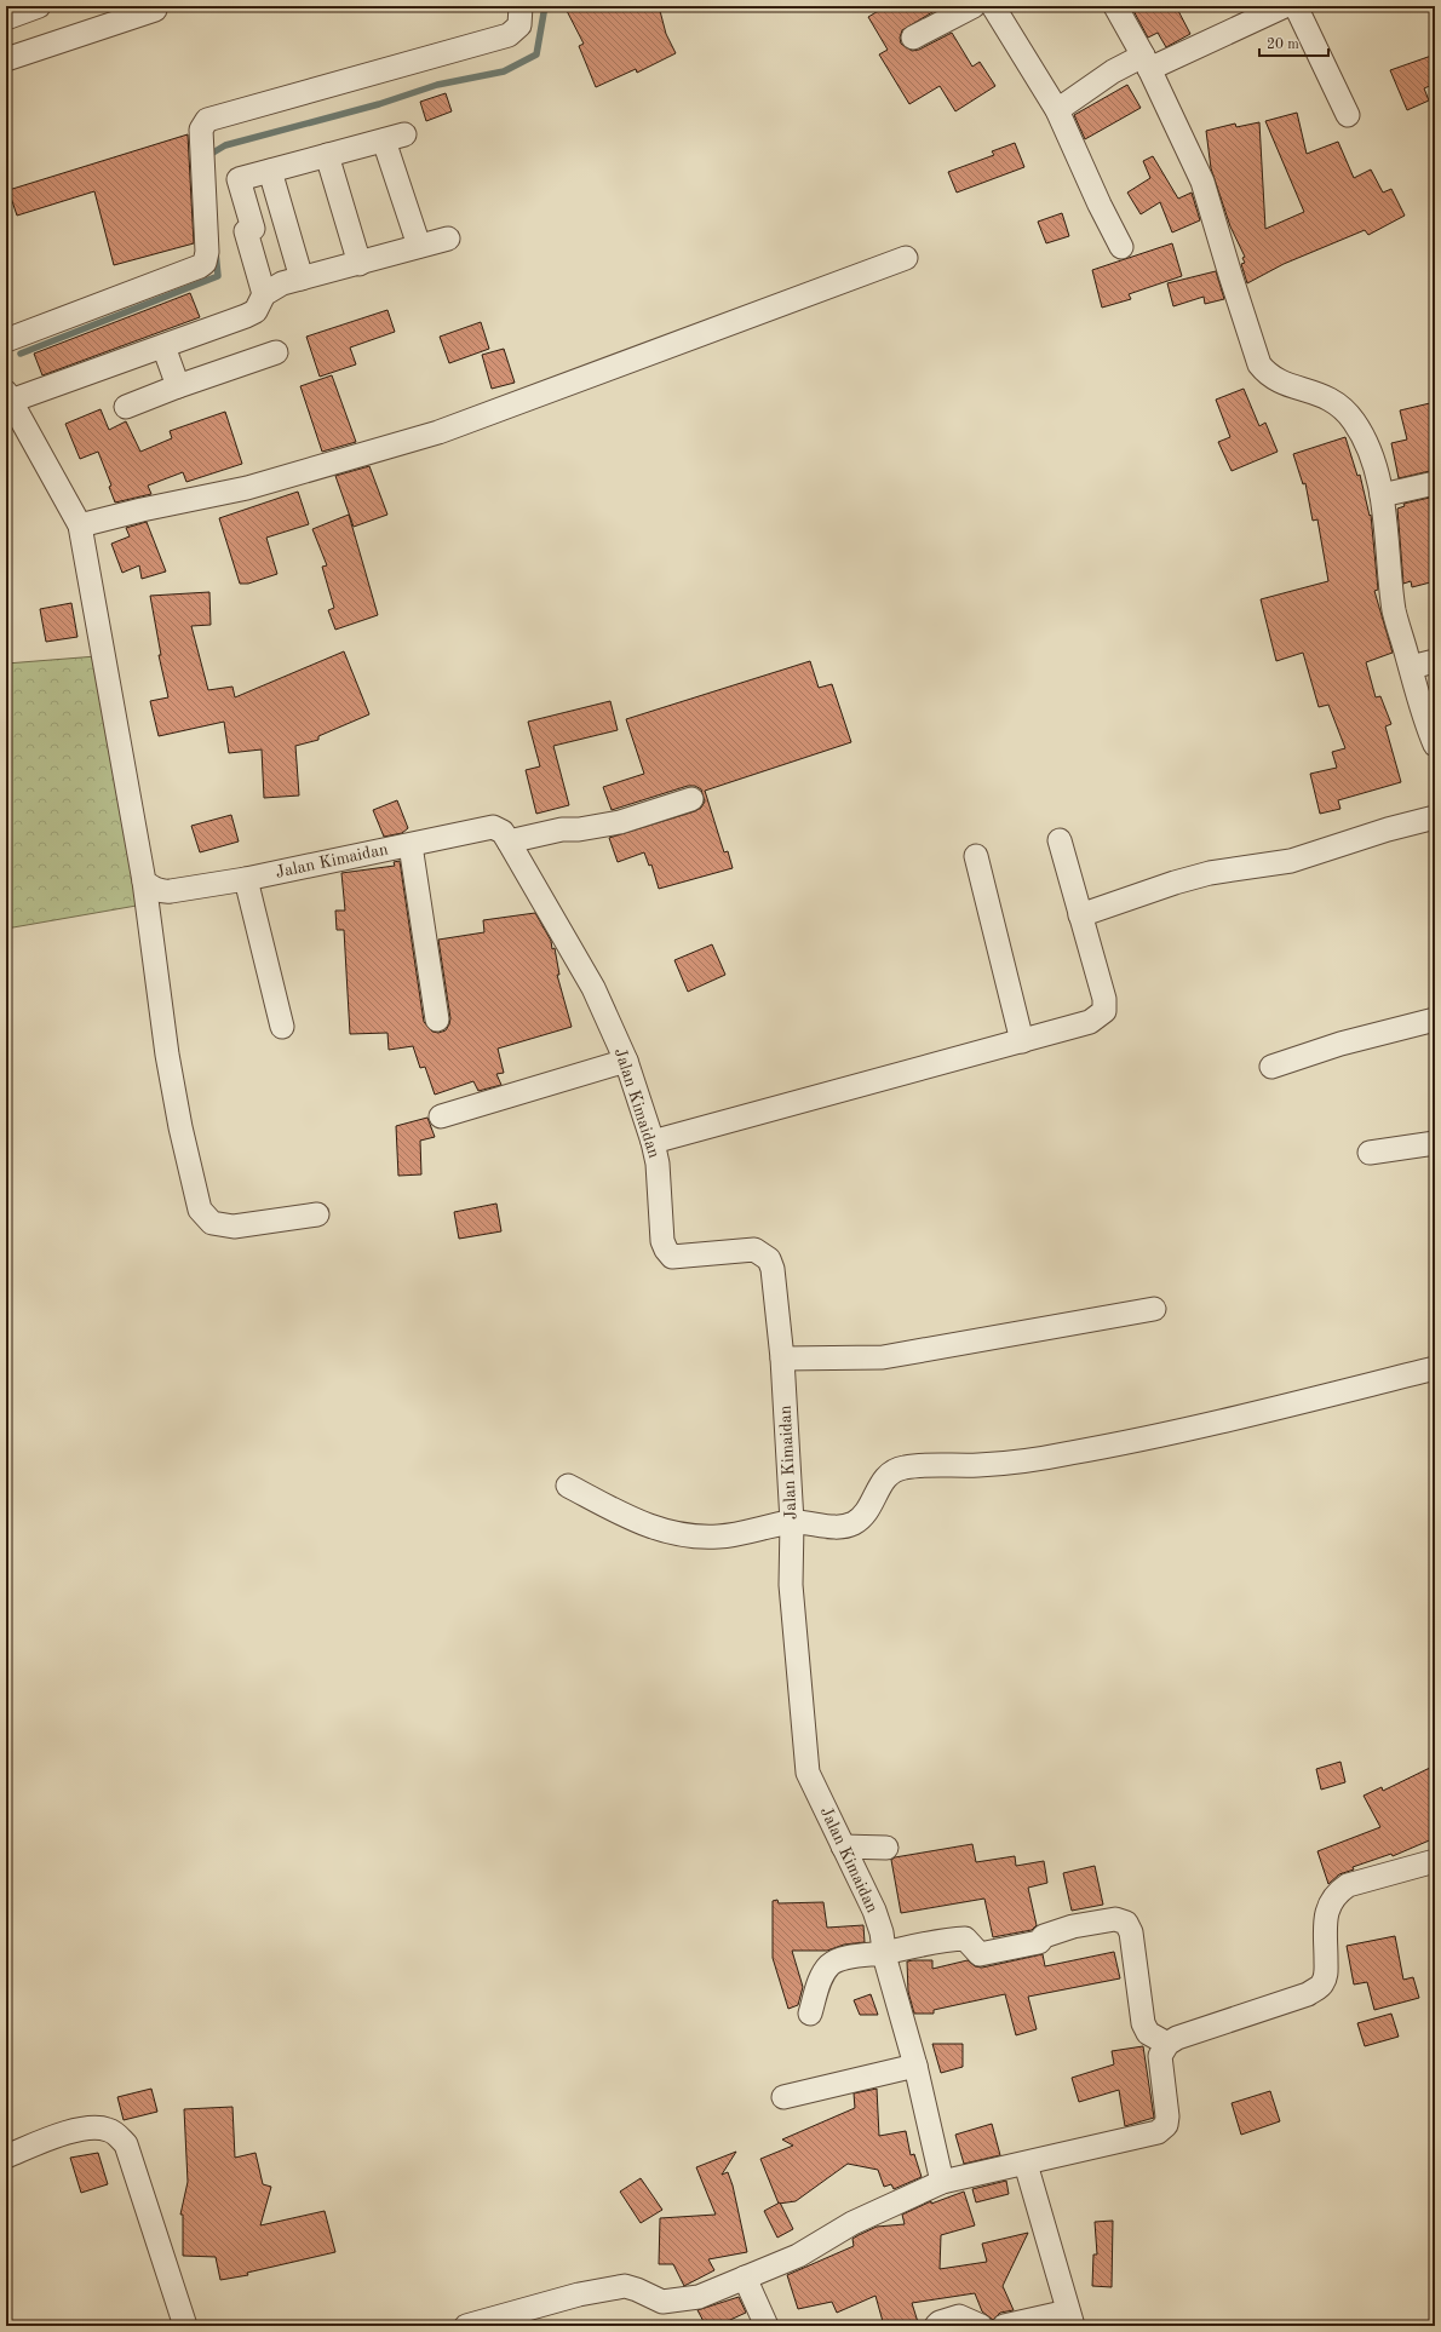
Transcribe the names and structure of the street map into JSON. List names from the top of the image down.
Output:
{
  "streets": {
    "street": ["Jalan Kimaidan"]
  },
  "scale_bar": "20 m"
}
